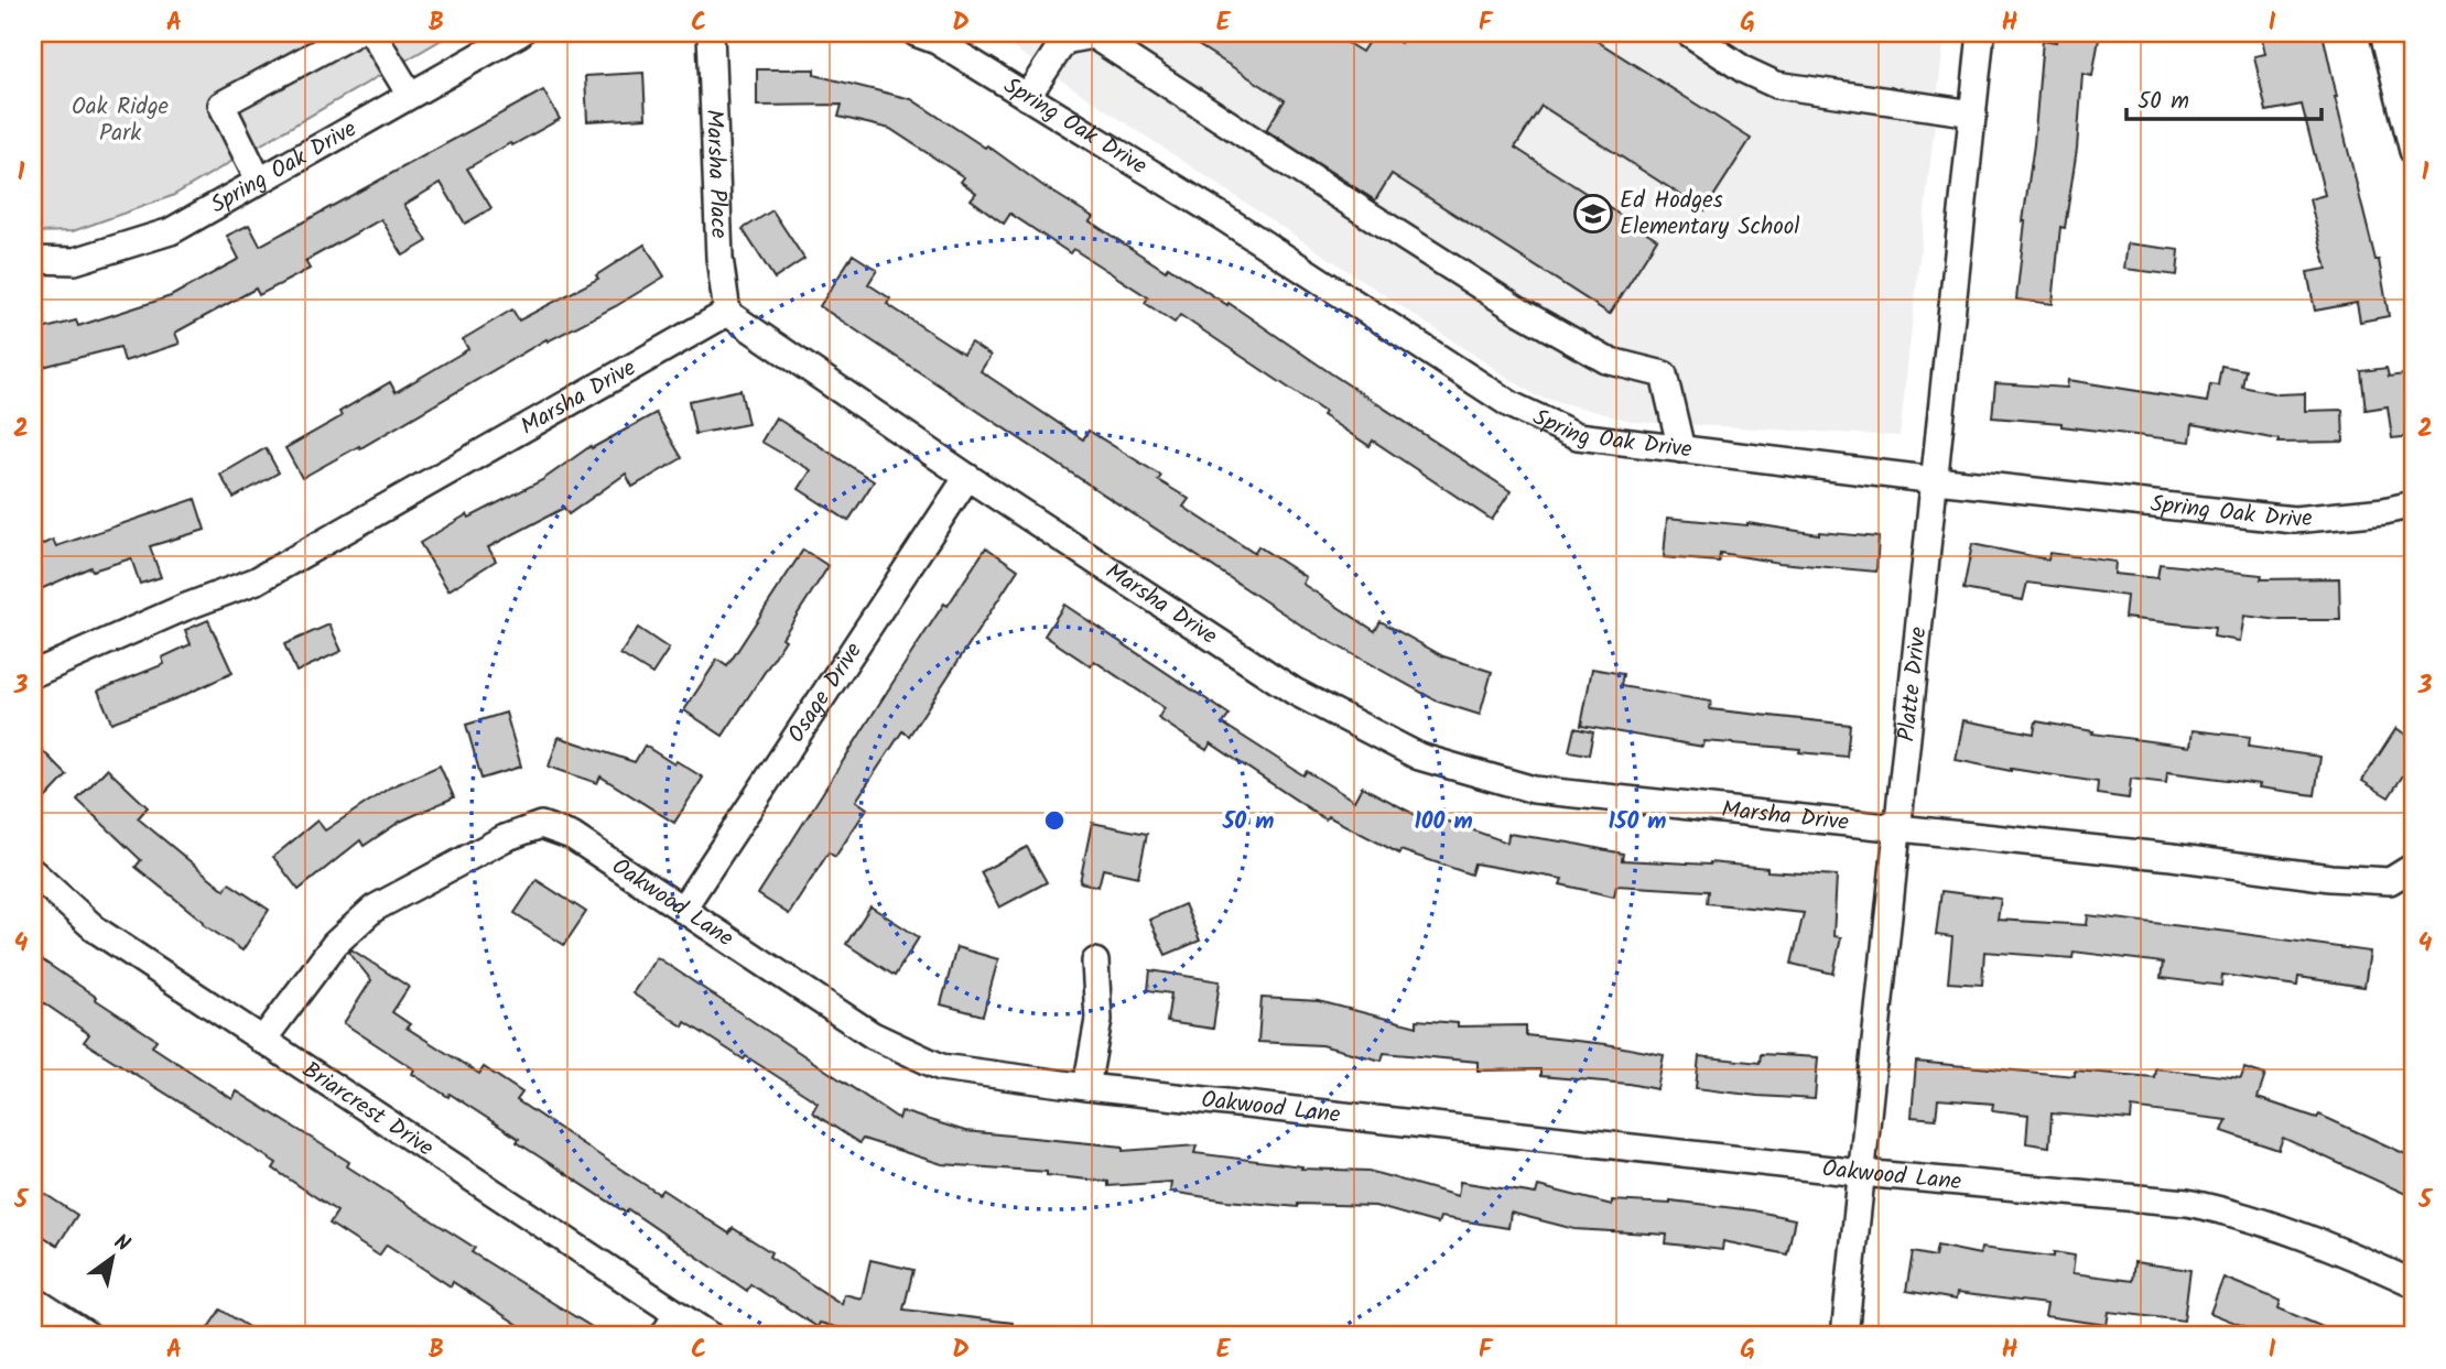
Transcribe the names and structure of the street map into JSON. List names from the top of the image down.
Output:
{
  "streets": {
    "street": [
      "Spring Oak Drive",
      "Marsha Place",
      "Marsha Drive",
      "Platte Drive",
      "Osage Drive",
      "Oakwood Lane",
      "Briarcrest Drive"
    ]
  },
  "crossings": [
    ["Spring Oak Drive", "Platte Drive"],
    ["Marsha Place", "Marsha Drive"],
    ["Marsha Drive", "Platte Drive"],
    ["Marsha Drive", "Osage Drive"],
    ["Platte Drive", "Oakwood Lane"],
    ["Osage Drive", "Oakwood Lane"],
    ["Oakwood Lane", "Briarcrest Drive"]
  ],
  "parks": ["Oak Ridge Park"],
  "places": {
    "school or university": ["Ed Hodges Elementary School"]
  },
  "scale_bar": "50 m",
  "north": "top right",
  "grid": {
    "columns": [
      "A",
      "B",
      "C",
      "D",
      "E",
      "F",
      "G",
      "H",
      "I"
    ],
    "rows": [
      "1",
      "2",
      "3",
      "4",
      "5"
    ]
  },
  "rings": ["50 m", "100 m", "150 m"]
}
